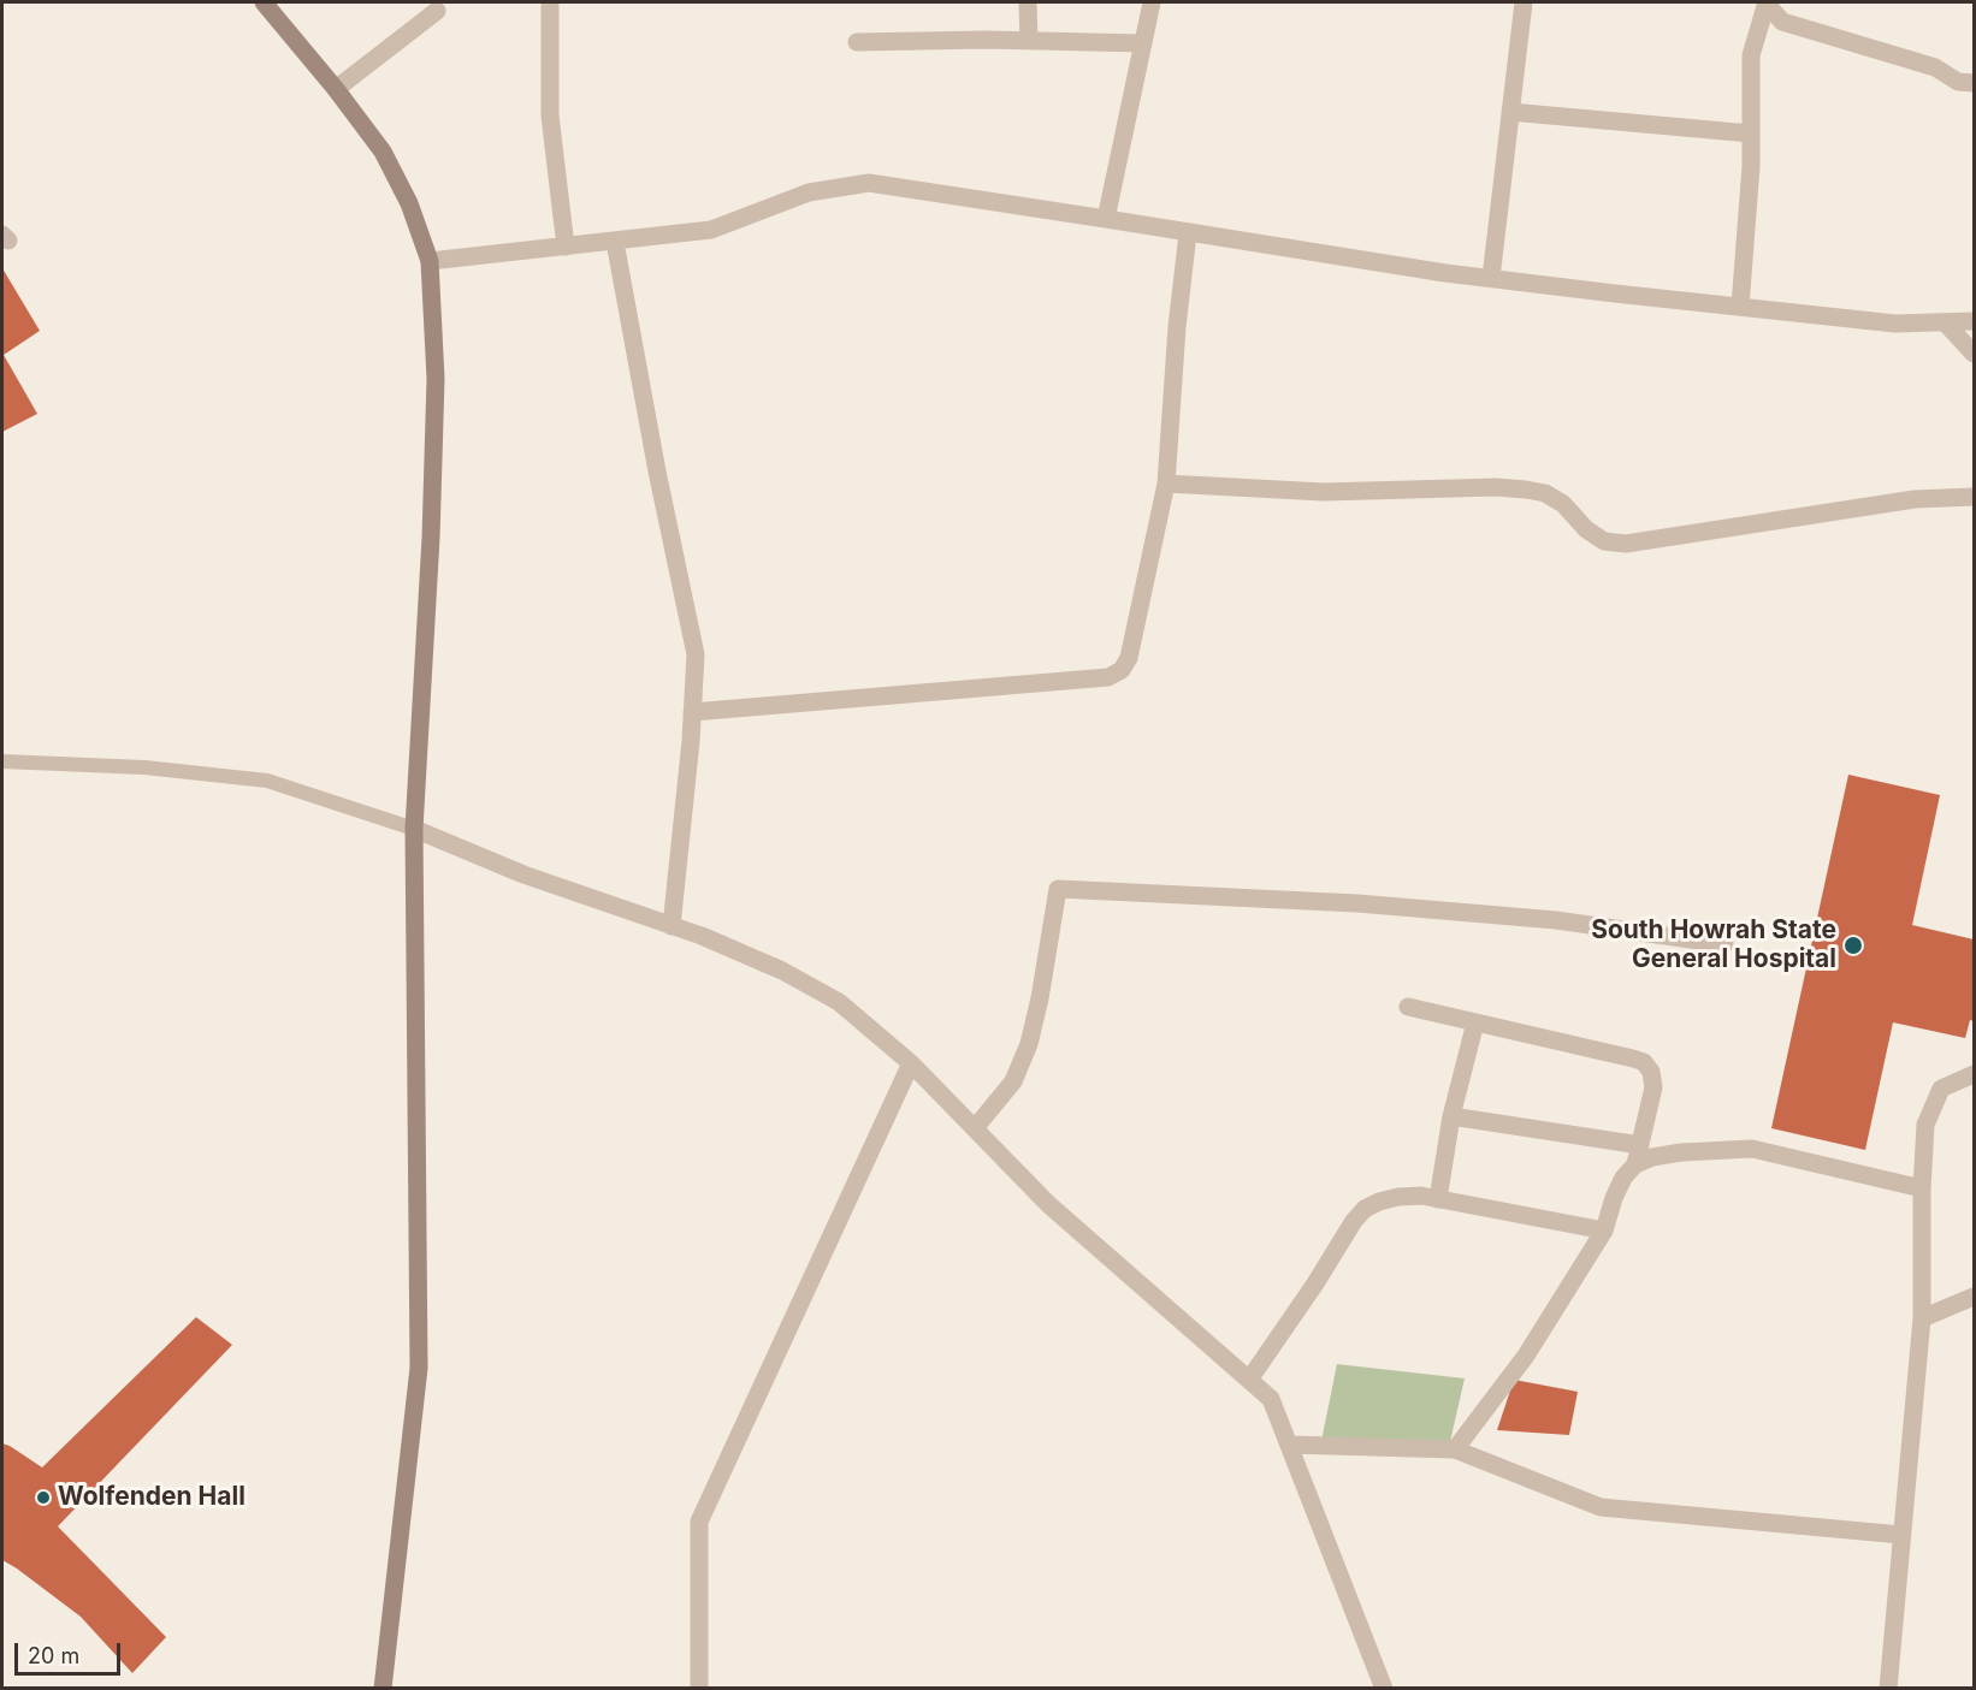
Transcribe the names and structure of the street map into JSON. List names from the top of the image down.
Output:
{
  "places": ["South Howrah State General Hospital", "Wolfenden Hall"],
  "scale_bar": "20 m"
}
